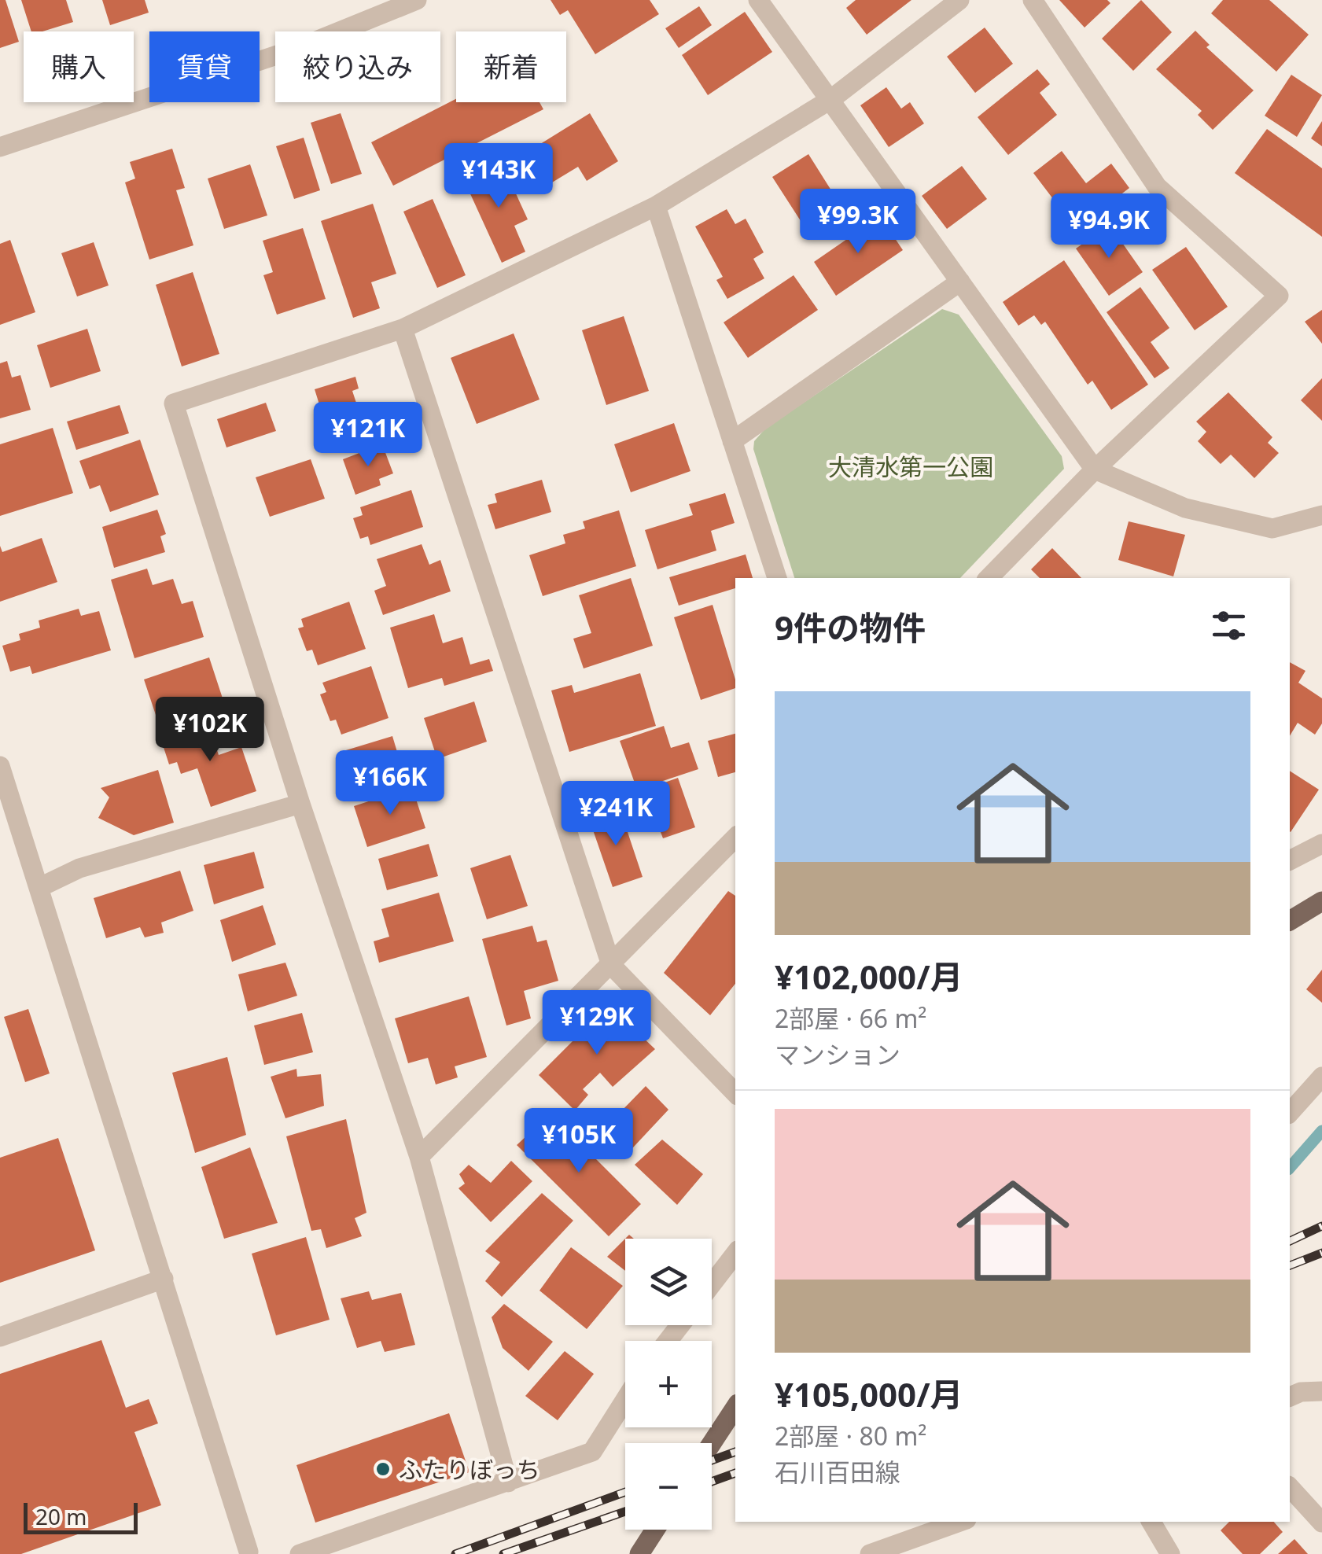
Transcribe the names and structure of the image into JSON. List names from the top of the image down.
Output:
{
  "parks": ["大清水第一公園"],
  "places": ["ふたりぼっち"],
  "scale_bar": "20 m",
  "page": {
    "chip": [
      "購入",
      "賃貸",
      "絞り込み",
      "新着"
    ],
    "price": [
      "¥143K",
      "¥99.3K",
      "¥94.9K",
      "¥121K",
      "¥102K",
      "¥166K",
      "¥241K",
      "¥129K",
      "¥105K"
    ],
    "heading": "9件の物件",
    "list": [
      {
        "name": "¥102,000/月",
        "note": "2部屋 · 66 m² · マンション"
      },
      {
        "name": "¥105,000/月",
        "note": "2部屋 · 80 m² · 石川百田線"
      }
    ],
    "map_buttons": ["+", "−"],
    "scale": "20 m"
  }
}
